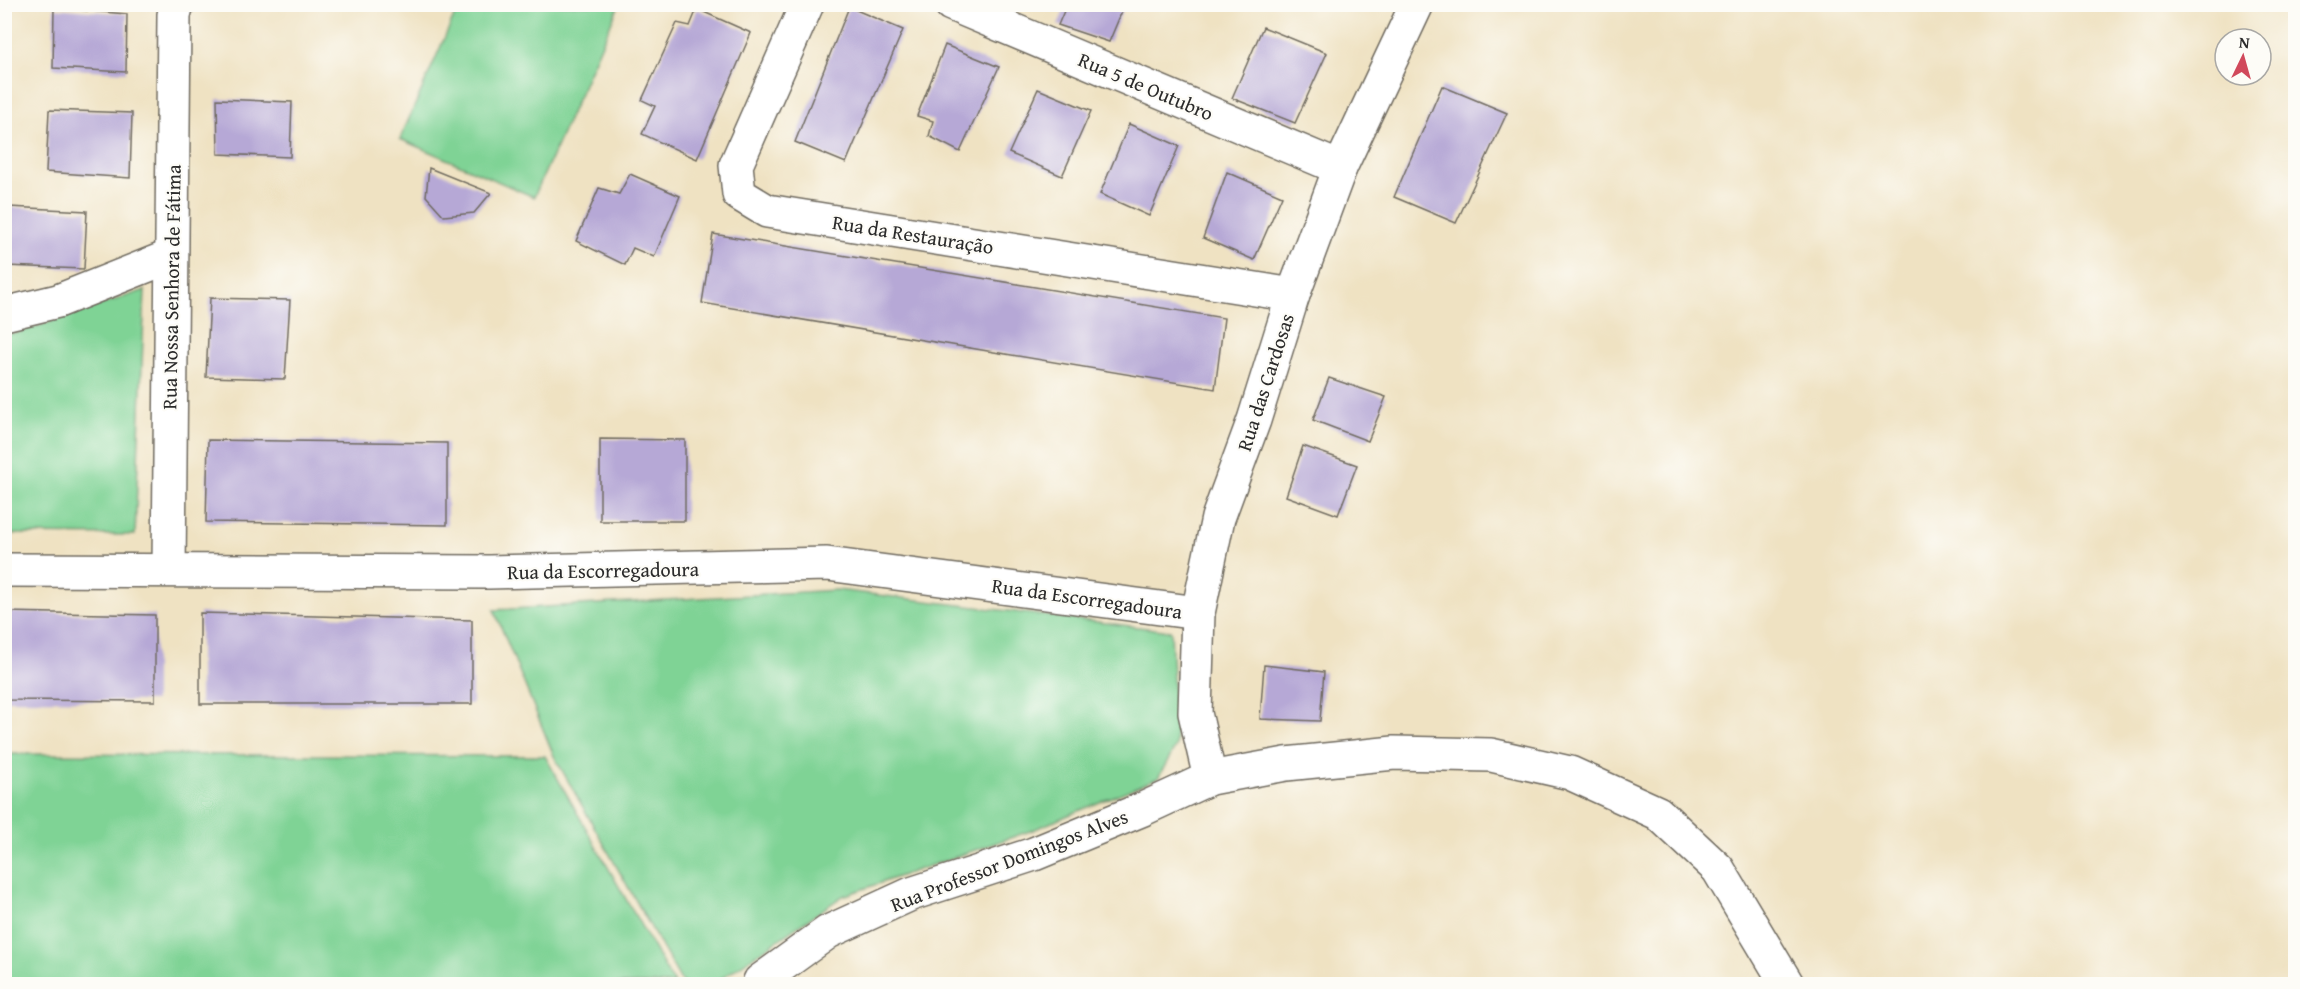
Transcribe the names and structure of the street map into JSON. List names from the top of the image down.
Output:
{
  "streets": {
    "street": [
      "Rua 5 de Outubro",
      "Rua da Restauração",
      "Rua Nossa Senhora de Fátima",
      "Rua das Cardosas",
      "Rua da Escorregadoura",
      "Rua Professor Domingos Alves"
    ]
  },
  "crossings": [
    ["Rua 5 de Outubro", "Rua das Cardosas"],
    ["Rua da Restauração", "Rua das Cardosas"],
    ["Rua Nossa Senhora de Fátima", "Rua da Escorregadoura"],
    ["Rua das Cardosas", "Rua da Escorregadoura"],
    ["Rua das Cardosas", "Rua Professor Domingos Alves"]
  ],
  "north": "top"
}
